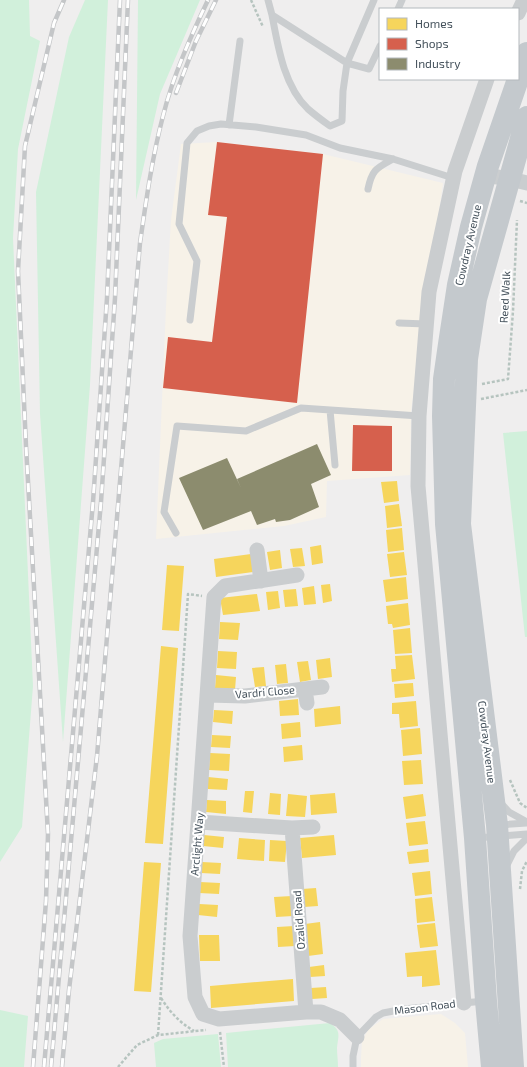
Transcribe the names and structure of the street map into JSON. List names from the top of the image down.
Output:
{
  "streets": {
    "main road": ["Cowdray Avenue"],
    "street": ["Vardri Close", "Arclight Way", "Ozalid Road"],
    "lane": ["Mason Road"],
    "path": ["Reed Walk"]
  },
  "crossings": [
    ["Cowdray Avenue", "Mason Road"],
    ["Vardri Close", "Arclight Way"]
  ],
  "legend": ["Homes", "Shops", "Industry"]
}
